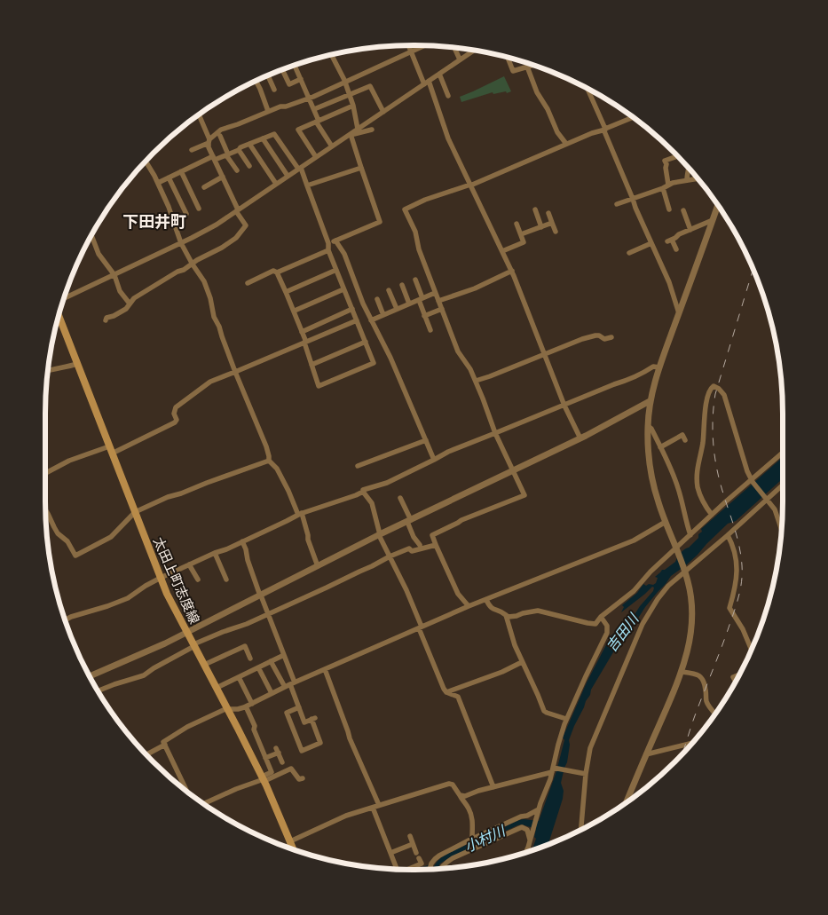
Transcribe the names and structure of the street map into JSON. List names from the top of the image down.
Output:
{
  "streets": {
    "main road": ["太田上町志度線"]
  },
  "districts": ["下田井町"],
  "water": ["吉田川", "小村川"]
}
